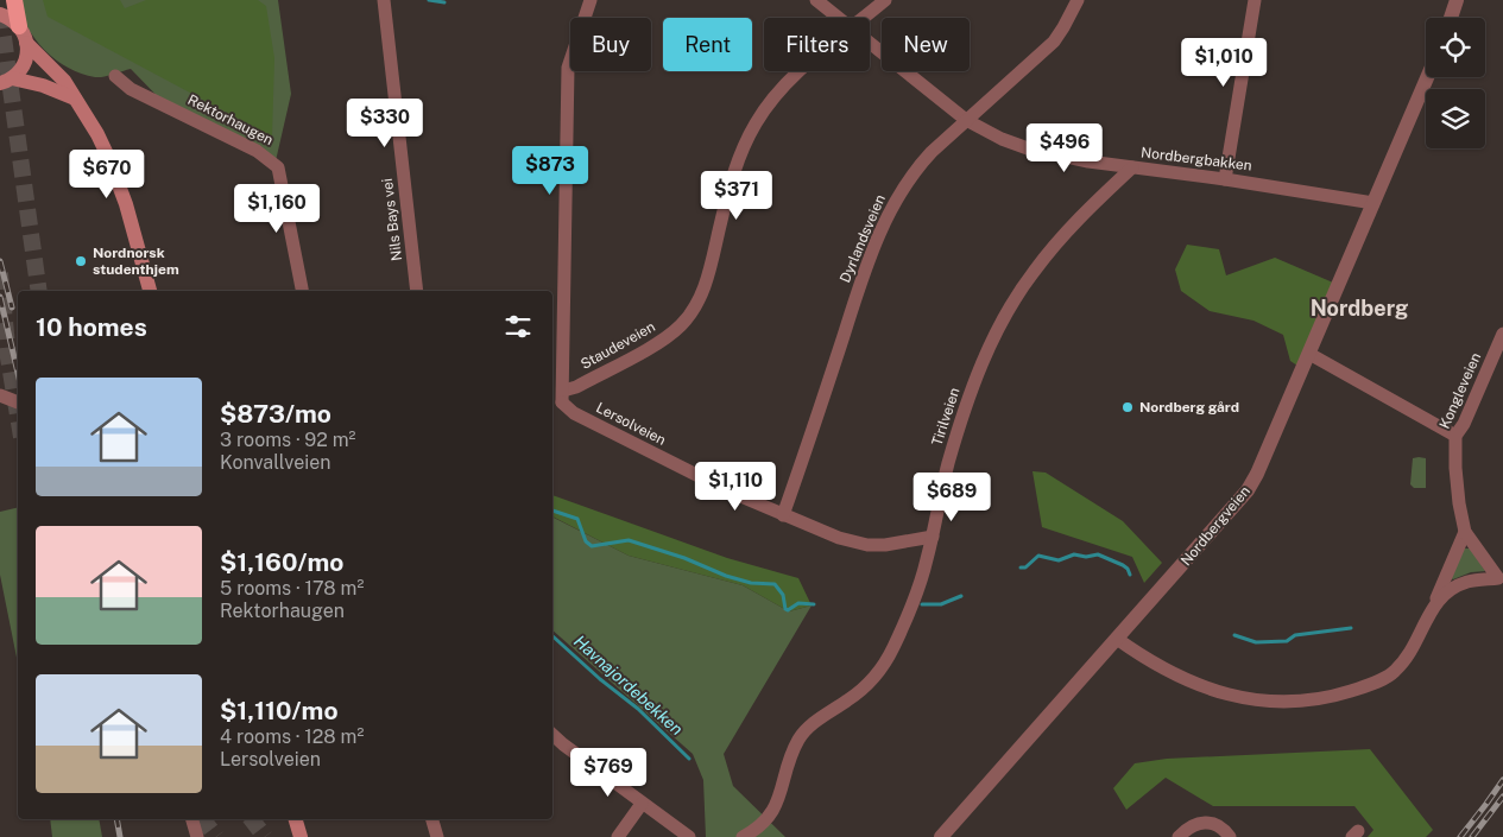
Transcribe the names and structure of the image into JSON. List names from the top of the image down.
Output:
{
  "streets": {
    "street": [
      "Rektorhaugen",
      "Nordbergbakken",
      "Nils Bays vei",
      "Dyrlandsveien",
      "Staudeveien",
      "Kongleveien",
      "Tirilveien",
      "Lersolveien",
      "Nordbergveien"
    ]
  },
  "crossings": [
    ["Nordbergbakken", "Dyrlandsveien"],
    ["Nordbergbakken", "Tirilveien"],
    ["Nordbergbakken", "Nordbergveien"],
    ["Dyrlandsveien", "Lersolveien"],
    ["Staudeveien", "Lersolveien"],
    ["Tirilveien", "Lersolveien"]
  ],
  "districts": ["Nordberg"],
  "water": ["Havnajordebekken"],
  "places": ["Nordnorsk studenthjem", "Nordberg gård"],
  "page": {
    "chip": [
      "Buy",
      "Rent",
      "Filters",
      "New"
    ],
    "price": [
      "$1,010",
      "$330",
      "$496",
      "$873",
      "$670",
      "$371",
      "$1,160",
      "$1,110",
      "$689",
      "$769"
    ],
    "heading": "10 homes",
    "list": [
      {
        "name": "$873/mo",
        "note": "3 rooms · 92 m² · Konvallveien"
      },
      {
        "name": "$1,160/mo",
        "note": "5 rooms · 178 m² · Rektorhaugen"
      },
      {
        "name": "$1,110/mo",
        "note": "4 rooms · 128 m² · Lersolveien"
      }
    ]
  }
}
